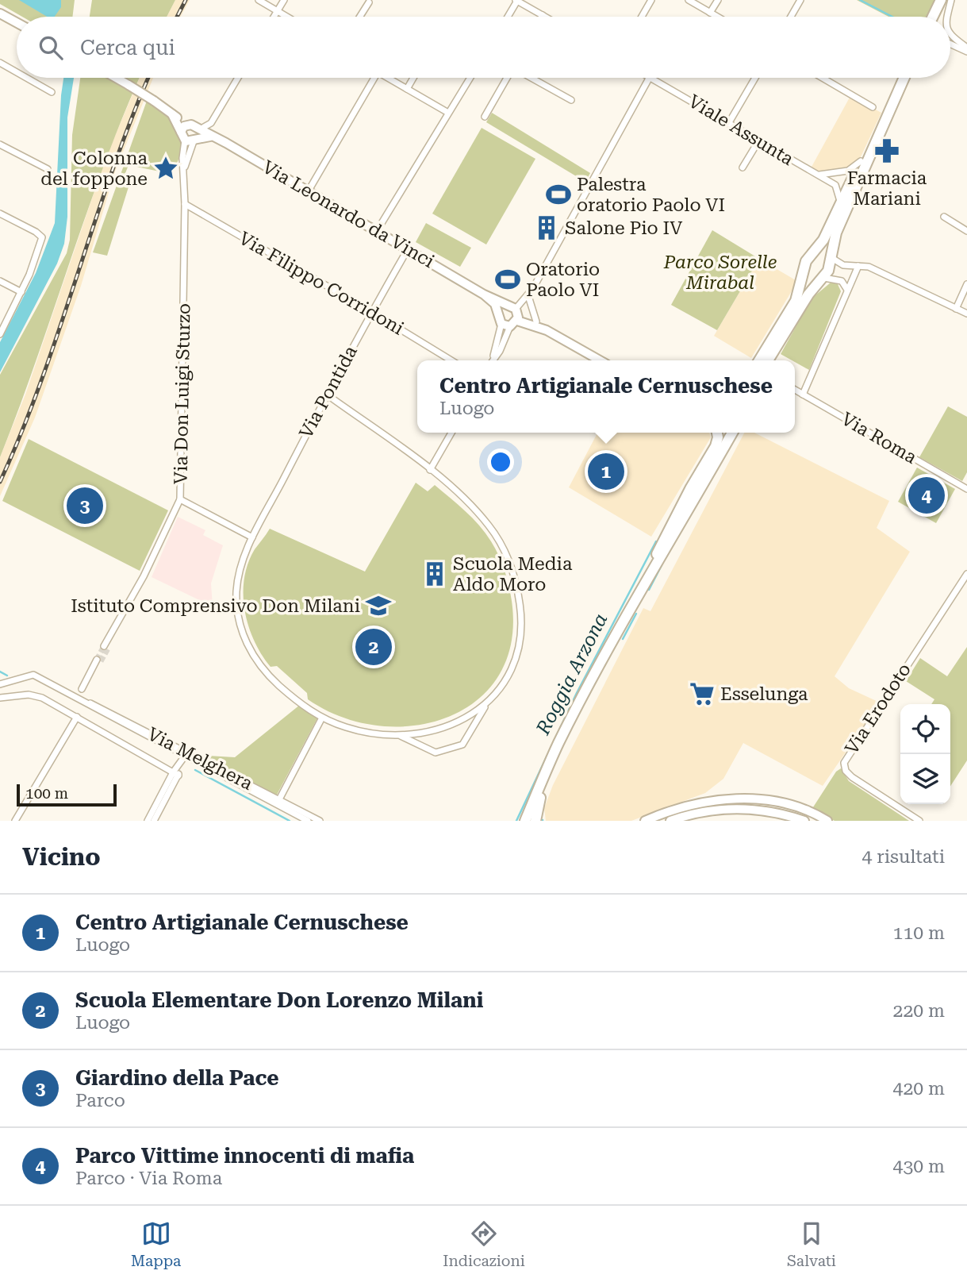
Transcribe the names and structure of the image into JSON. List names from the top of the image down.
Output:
{
  "streets": {
    "street": [
      "Viale Assunta",
      "Via Leonardo da Vinci",
      "Via Filippo Corridoni",
      "Via Pontida",
      "Via Don Luigi Sturzo",
      "Via Roma",
      "Via Erodoto",
      "Via Melghera"
    ]
  },
  "crossings": [
    ["Via Leonardo da Vinci", "Via Pontida"],
    ["Via Leonardo da Vinci", "Via Don Luigi Sturzo"],
    ["Via Filippo Corridoni", "Via Pontida"],
    ["Via Filippo Corridoni", "Via Don Luigi Sturzo"]
  ],
  "water": ["Roggia Arzona"],
  "parks": ["Parco Sorelle Mirabal"],
  "places": {
    "pharmacy": ["Farmacia Mariani"],
    "place": ["Colonna del foppone"],
    "sports": ["Palestra oratorio Paolo VI", "Oratorio Paolo VI"],
    "building": ["Salone Pio IV", "Scuola Media Aldo Moro"],
    "school or university": ["Istituto Comprensivo Don Milani"],
    "supermarket": ["Esselunga"]
  },
  "scale_bar": "100 m",
  "page": {
    "search": "Cerca qui",
    "popup": ["Centro Artigianale Cernuschese", "Luogo"],
    "pins": [
      "1",
      "4",
      "3",
      "2"
    ],
    "scale": "100 m",
    "heading": ["Vicino", "4 risultati"],
    "list": [
      {
        "mark": "1",
        "name": "Centro Artigianale Cernuschese",
        "note": "Luogo",
        "value": "110 m"
      },
      {
        "mark": "2",
        "name": "Scuola Elementare Don Lorenzo Milani",
        "note": "Luogo",
        "value": "220 m"
      },
      {
        "mark": "3",
        "name": "Giardino della Pace",
        "note": "Parco",
        "value": "420 m"
      },
      {
        "mark": "4",
        "name": "Parco Vittime innocenti di mafia",
        "note": "Parco · Via Roma",
        "value": "430 m"
      }
    ],
    "nav": ["Mappa", "Indicazioni", "Salvati"]
  }
}
